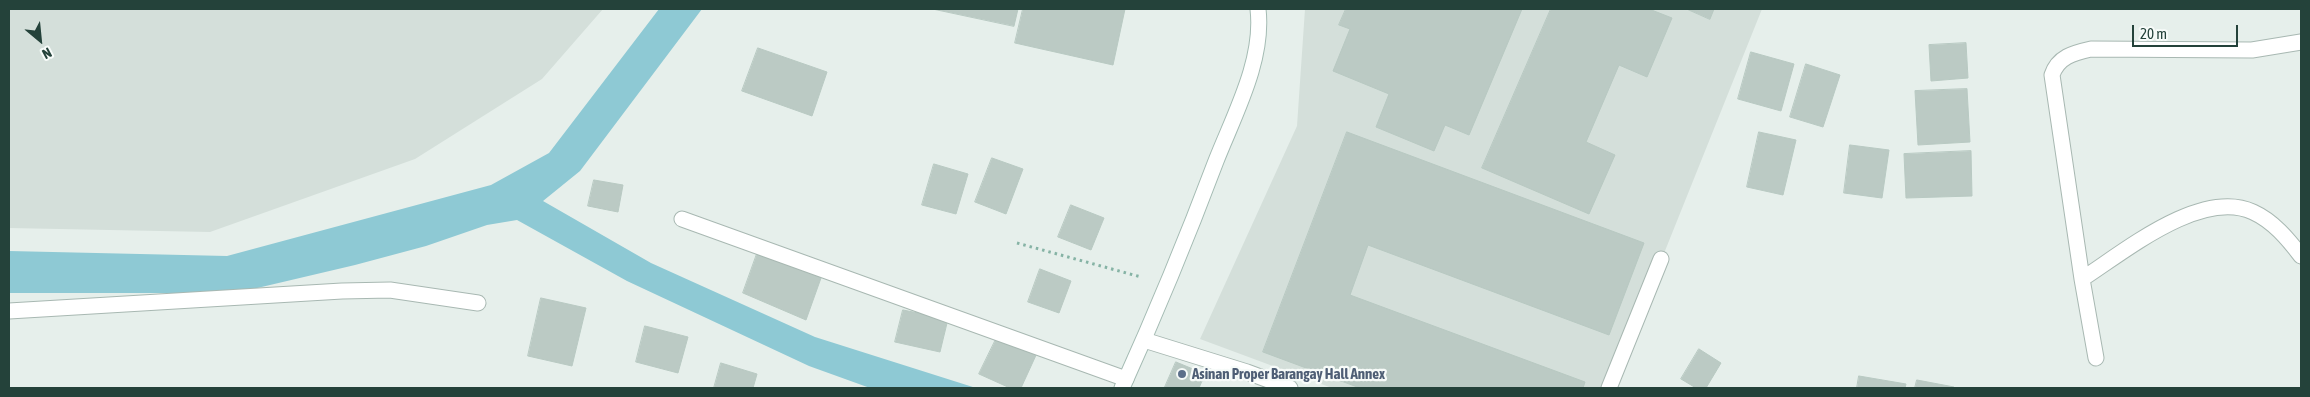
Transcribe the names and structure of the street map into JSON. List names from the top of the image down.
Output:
{
  "places": ["Asinan Proper Barangay Hall Annex"],
  "scale_bar": "20 m",
  "north": "bottom right"
}
